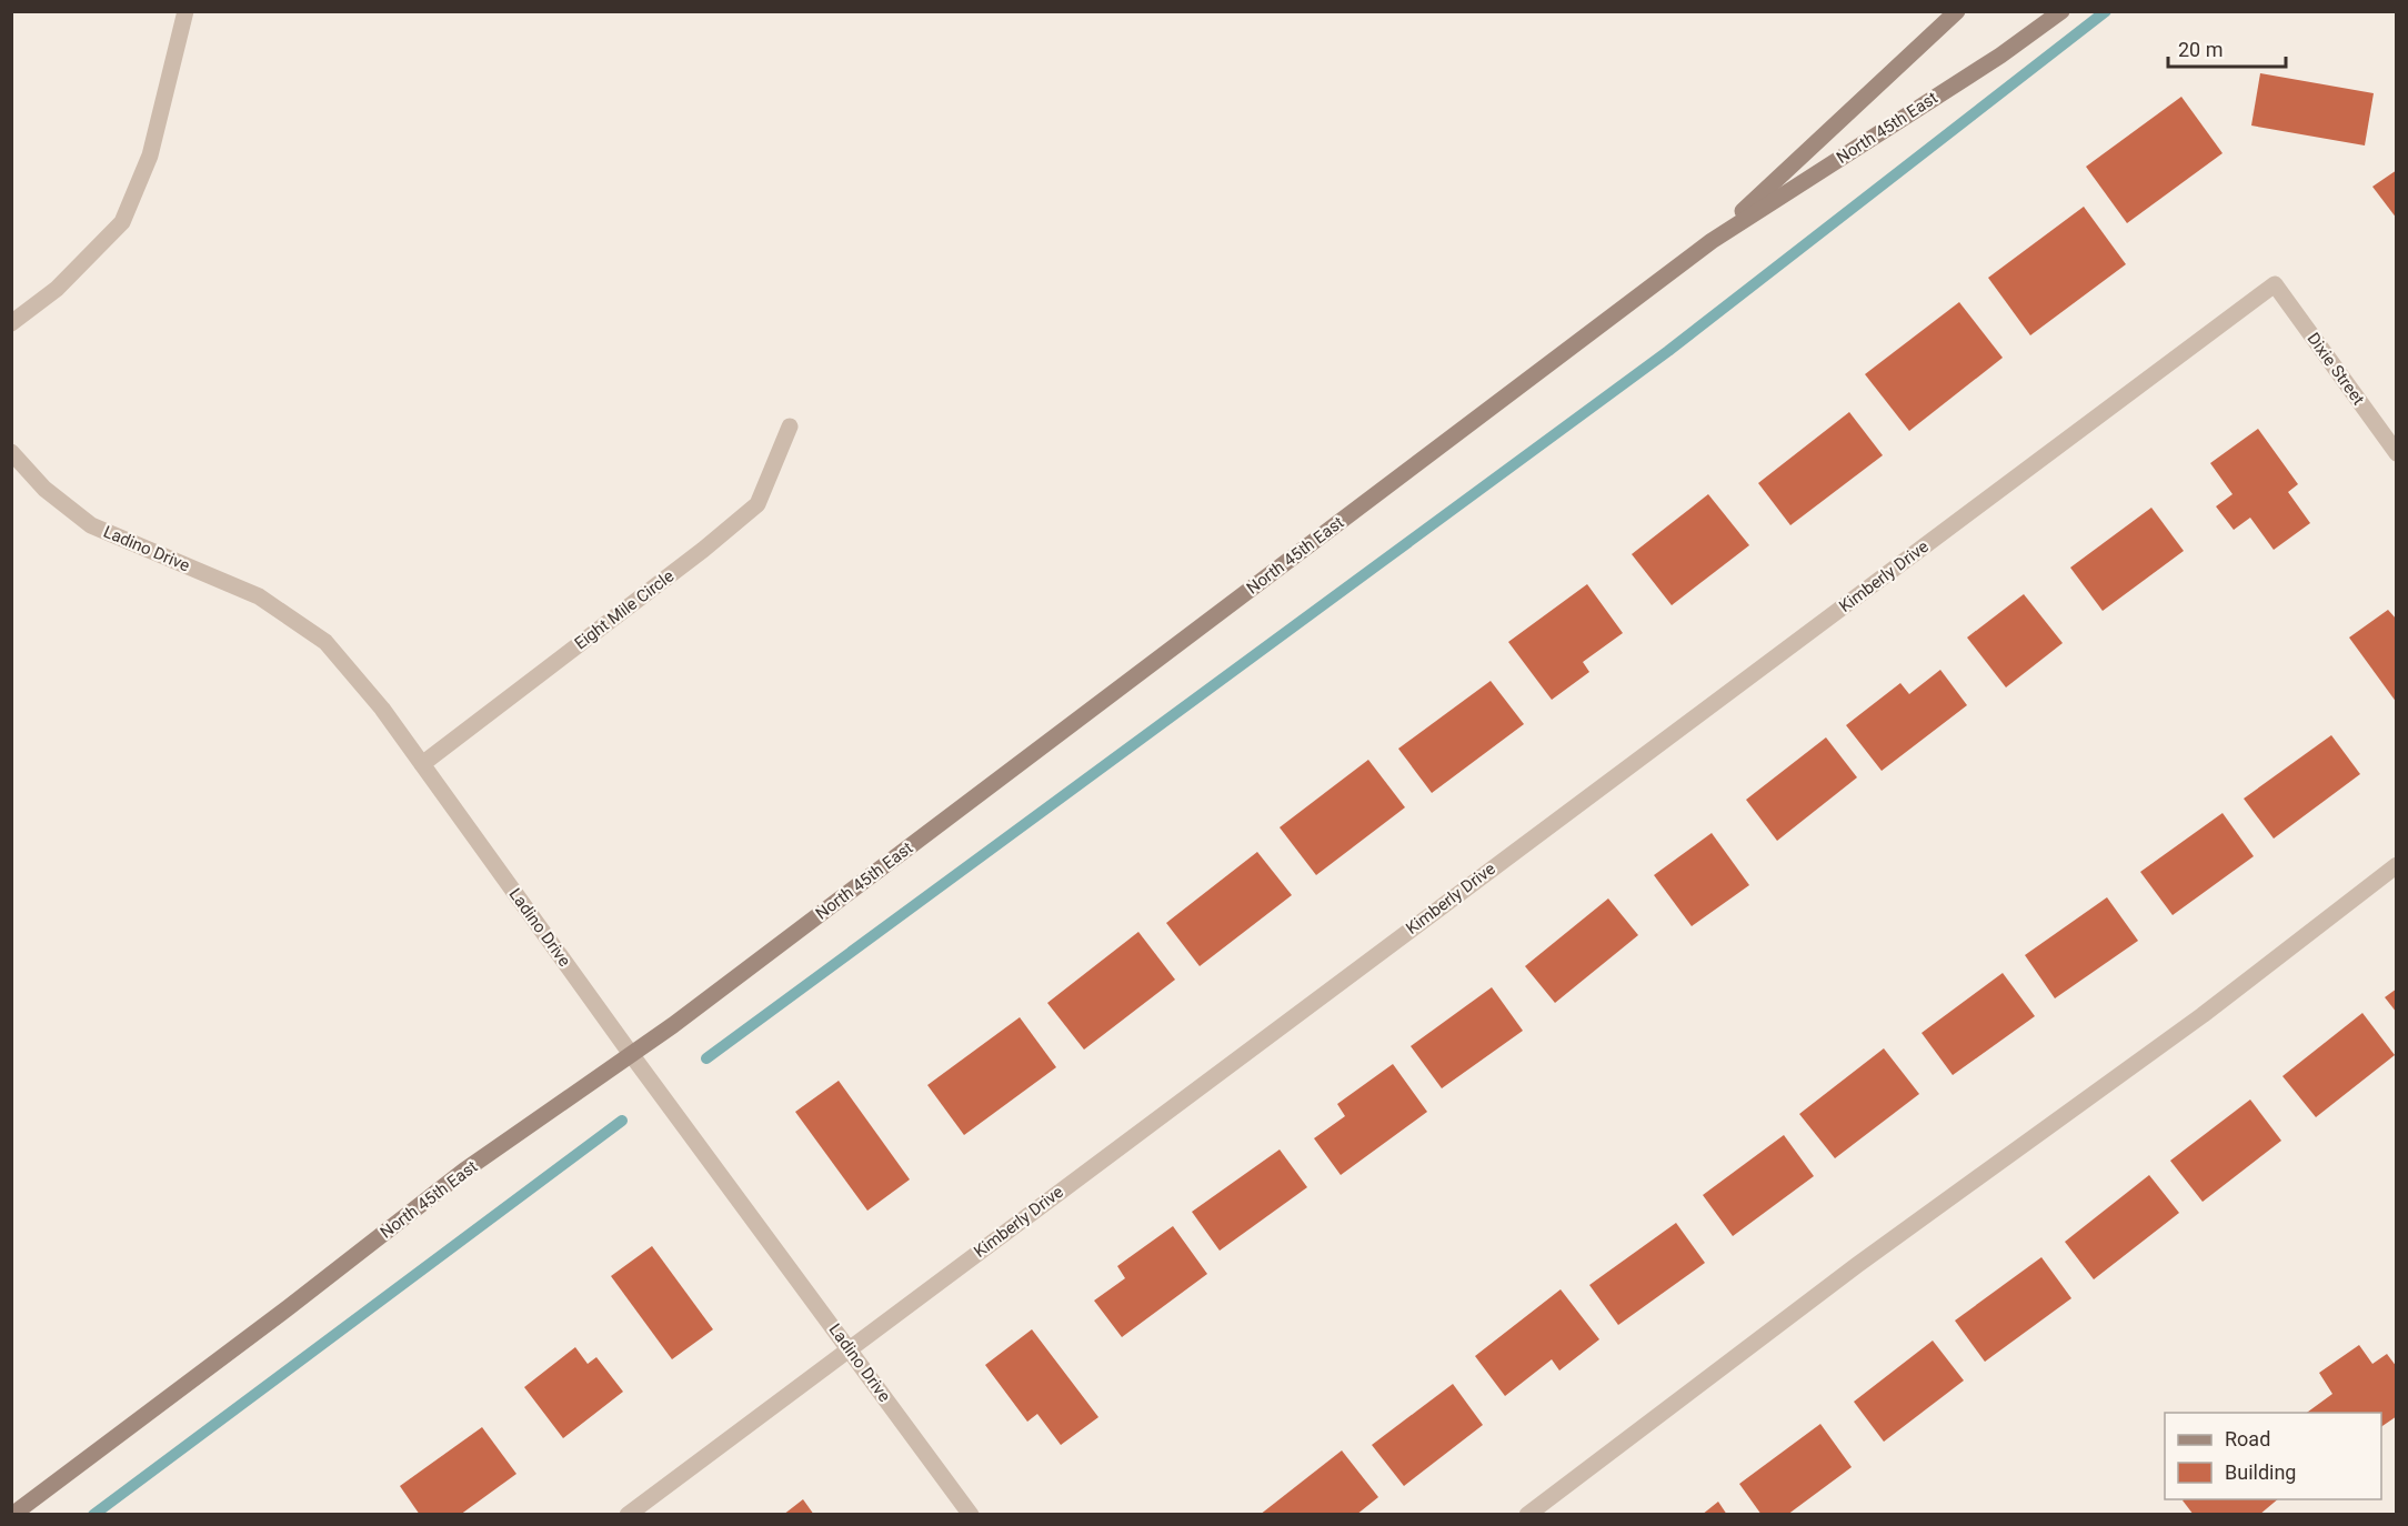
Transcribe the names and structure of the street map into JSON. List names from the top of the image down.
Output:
{
  "streets": {
    "main road": ["North 45th East"],
    "street": [
      "Dixie Street",
      "Ladino Drive",
      "Kimberly Drive",
      "Eight Mile Circle"
    ]
  },
  "crossings": [
    ["North 45th East", "Ladino Drive"],
    ["Dixie Street", "Kimberly Drive"],
    ["Ladino Drive", "Kimberly Drive"],
    ["Ladino Drive", "Eight Mile Circle"]
  ],
  "legend": ["Road", "Building"],
  "scale_bar": "20 m"
}
